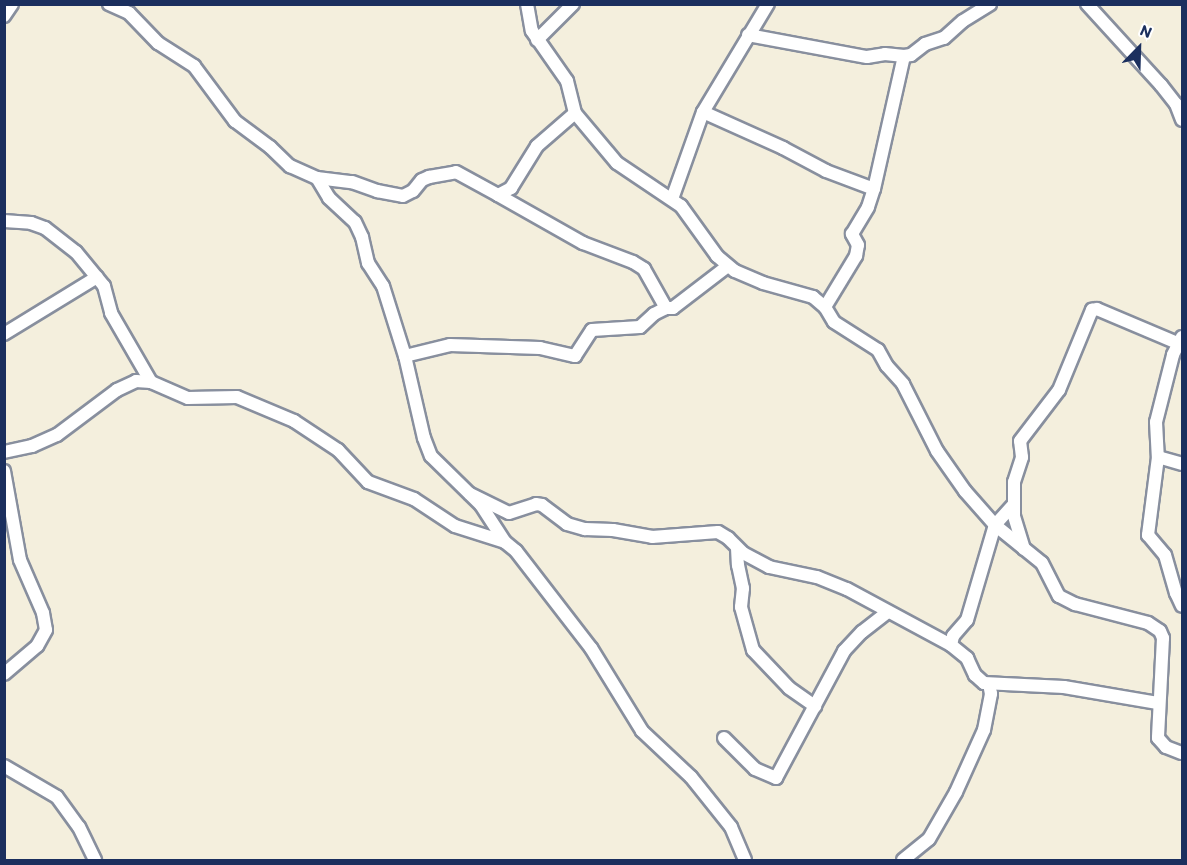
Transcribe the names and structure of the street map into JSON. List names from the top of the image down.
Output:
{
  "north": "top right"
}
